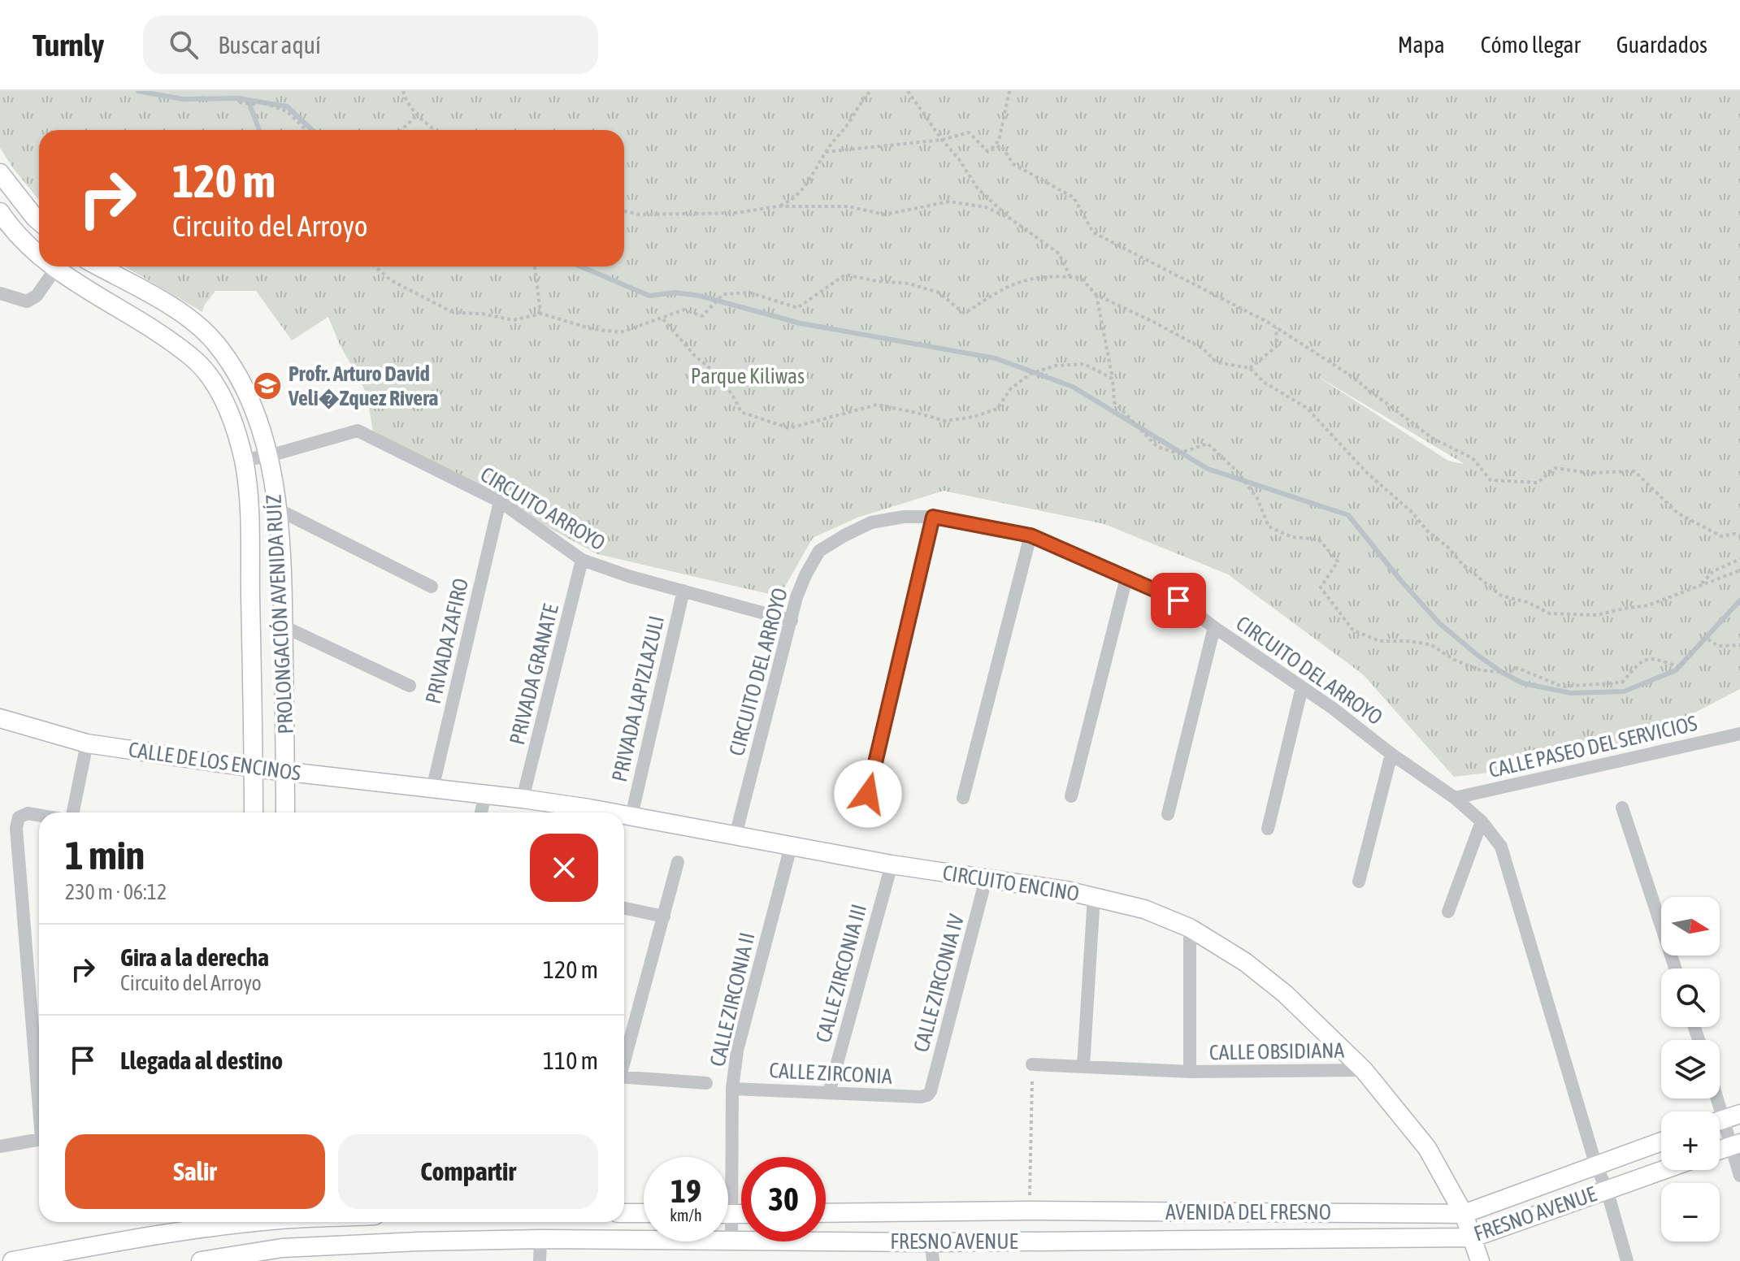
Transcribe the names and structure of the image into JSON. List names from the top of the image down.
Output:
{
  "streets": {
    "street": [
      "CIRCUITO ARROYO",
      "PROLONGACIÓN AVENIDA RUÍZ",
      "PRIVADA ZAFIRO",
      "CIRCUITO DEL ARROYO",
      "PRIVADA GRANATE",
      "PRIVADA LAPIZLAZULI",
      "CALLE PASEO DEL SERVICIOS",
      "CALLE DE LOS ENCINOS",
      "CIRCUITO ENCINO",
      "CALLE ZIRCONIA III",
      "CALLE ZIRCONIA IV",
      "CALLE ZIRCONIA II",
      "CALLE OBSIDIANA",
      "CALLE ZIRCONIA",
      "AVENIDA DEL FRESNO",
      "FRESNO AVENUE"
    ]
  },
  "crossings": [
    ["CIRCUITO ARROYO", "PROLONGACIÓN AVENIDA RUÍZ"],
    ["CIRCUITO ARROYO", "PRIVADA ZAFIRO"],
    ["CIRCUITO ARROYO", "CIRCUITO DEL ARROYO"],
    ["CIRCUITO ARROYO", "PRIVADA GRANATE"],
    ["CIRCUITO ARROYO", "PRIVADA LAPIZLAZULI"],
    ["PROLONGACIÓN AVENIDA RUÍZ", "CALLE DE LOS ENCINOS"],
    ["PRIVADA ZAFIRO", "CALLE DE LOS ENCINOS"],
    ["PRIVADA ZAFIRO", "CIRCUITO ENCINO"],
    ["CIRCUITO DEL ARROYO", "CALLE PASEO DEL SERVICIOS"],
    ["CIRCUITO DEL ARROYO", "CIRCUITO ENCINO"],
    ["CIRCUITO DEL ARROYO", "AVENIDA DEL FRESNO"],
    ["CIRCUITO DEL ARROYO", "FRESNO AVENUE"],
    ["PRIVADA GRANATE", "CIRCUITO ENCINO"],
    ["PRIVADA LAPIZLAZULI", "CIRCUITO ENCINO"],
    ["CALLE DE LOS ENCINOS", "CIRCUITO ENCINO"],
    ["CIRCUITO ENCINO", "CALLE ZIRCONIA III"],
    ["CIRCUITO ENCINO", "CALLE ZIRCONIA IV"],
    ["CIRCUITO ENCINO", "CALLE ZIRCONIA II"],
    ["CIRCUITO ENCINO", "CALLE OBSIDIANA"],
    ["CIRCUITO ENCINO", "AVENIDA DEL FRESNO"],
    ["CIRCUITO ENCINO", "FRESNO AVENUE"],
    ["CALLE ZIRCONIA III", "CALLE ZIRCONIA"],
    ["CALLE ZIRCONIA IV", "CALLE ZIRCONIA"],
    ["CALLE ZIRCONIA II", "CALLE ZIRCONIA"],
    ["CALLE ZIRCONIA II", "FRESNO AVENUE"]
  ],
  "parks": ["Parque Kiliwas"],
  "places": {
    "school or university": ["Profr. Arturo David Veli�Zquez Rivera"]
  },
  "north": "right",
  "page": {
    "header": "Turnly",
    "search": "Buscar aquí",
    "nav": ["Mapa", "Cómo llegar", "Guardados"],
    "turn": ["120 m", "Circuito del Arroyo"],
    "heading": ["1 min", "230 m · 06:12"],
    "map_buttons": ["+", "−"],
    "list": [
      {
        "name": "Gira a la derecha",
        "note": "Circuito del Arroyo",
        "value": "120 m"
      },
      {
        "name": "Llegada al destino",
        "value": "110 m"
      }
    ],
    "buttons": ["Salir", "Compartir"],
    "speed": "19 km/h",
    "limit": "30"
  }
}
